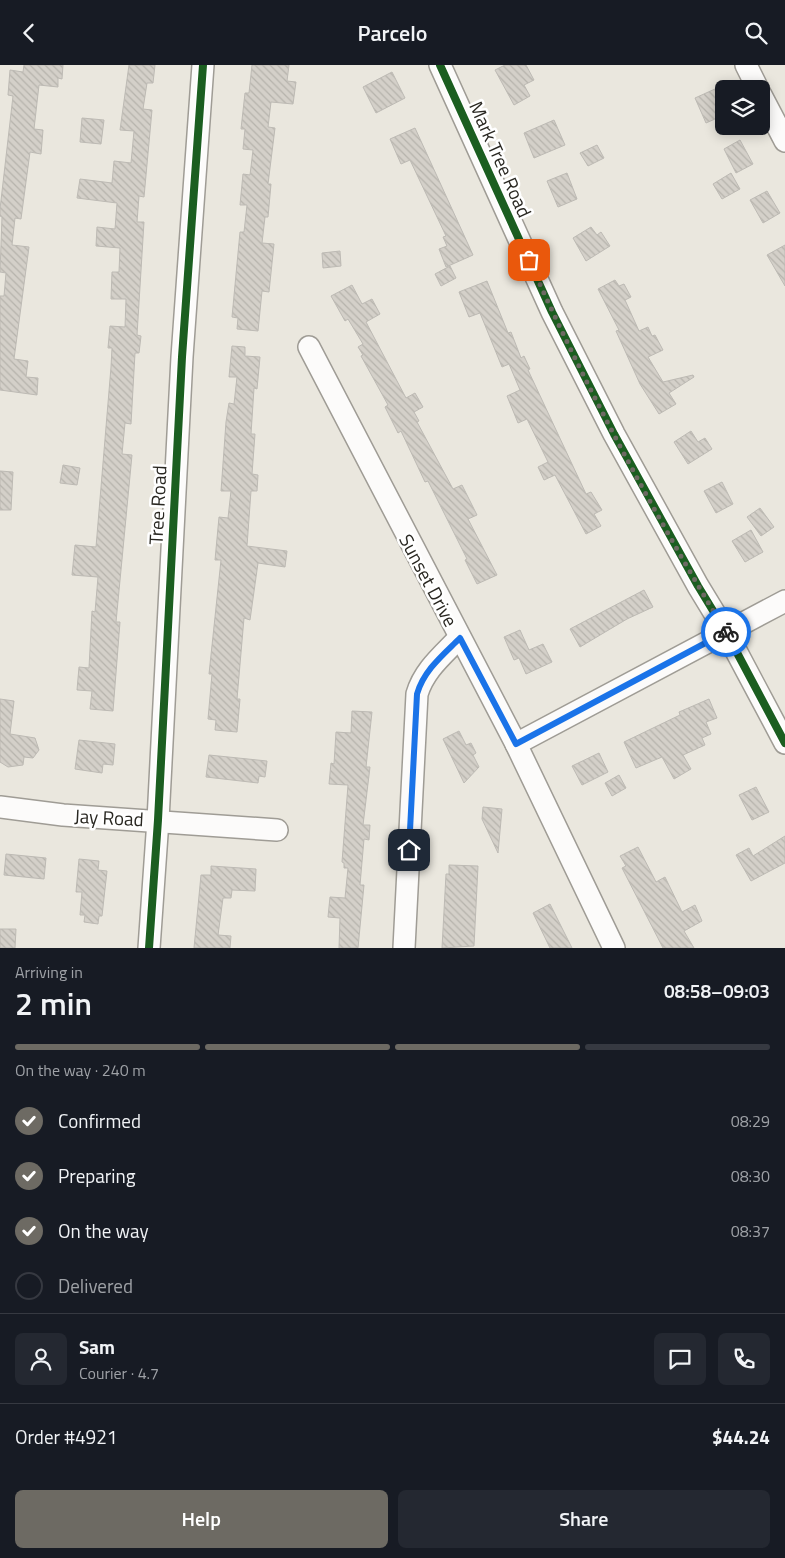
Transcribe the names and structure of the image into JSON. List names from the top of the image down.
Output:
{
  "streets": {
    "street": [
      "Mark Tree Road",
      "Tree Road",
      "Sunset Drive",
      "Jay Road"
    ]
  },
  "crossings": [
    ["Tree Road", "Jay Road"]
  ],
  "page": {
    "header": "Parcelo",
    "heading": ["2 min", "Arriving in", "08:58–09:03"],
    "panel": [
      "Sam",
      "Courier · 4.7",
      "Order #4921",
      "$44.24"
    ],
    "bar": "On the way · 240 m",
    "list": [
      ["Confirmed", "08:29"],
      ["Preparing", "08:30"],
      ["On the way", "08:37"],
      "Delivered"
    ],
    "buttons": ["Help", "Share"]
  }
}
